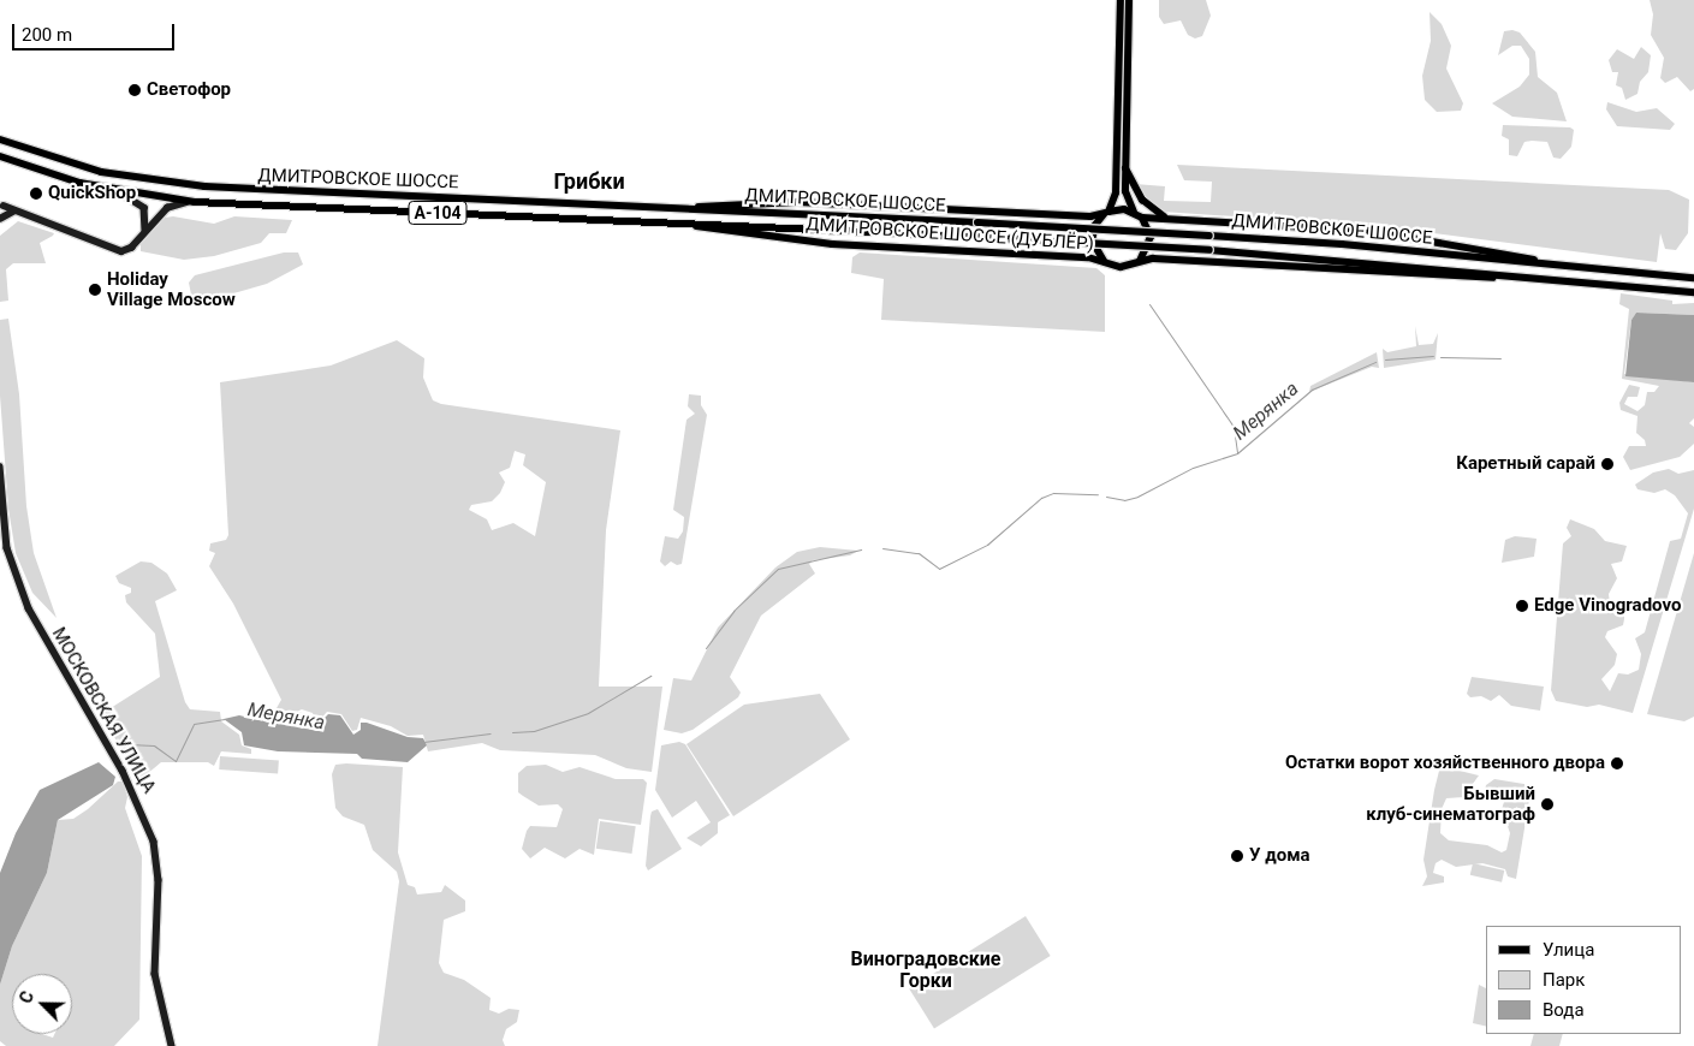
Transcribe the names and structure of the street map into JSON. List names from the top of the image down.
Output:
{
  "streets": {
    "main road": [
      "ДМИТРОВСКОЕ ШОССЕ",
      "А-104",
      "ДМИТРОВСКОЕ ШОССЕ (ДУБЛЁР)",
      "МОСКОВСКАЯ УЛИЦА"
    ]
  },
  "crossings": [
    ["ДМИТРОВСКОЕ ШОССЕ", "А-104"],
    ["ДМИТРОВСКОЕ ШОССЕ", "ДМИТРОВСКОЕ ШОССЕ (ДУБЛЁР)"]
  ],
  "districts": ["Грибки", "Виноградовские Горки"],
  "water": ["Мерянка"],
  "places": [
    "Светофор",
    "QuickShop",
    "Holiday Village Moscow",
    "Каретный сарай",
    "Edge Vinogradovo",
    "Остатки ворот хозяйственного двора",
    "Бывший клуб-синематограф",
    "У дома"
  ],
  "legend": ["Улица", "Парк", "Вода"],
  "scale_bar": "200 m",
  "north": "top left"
}
